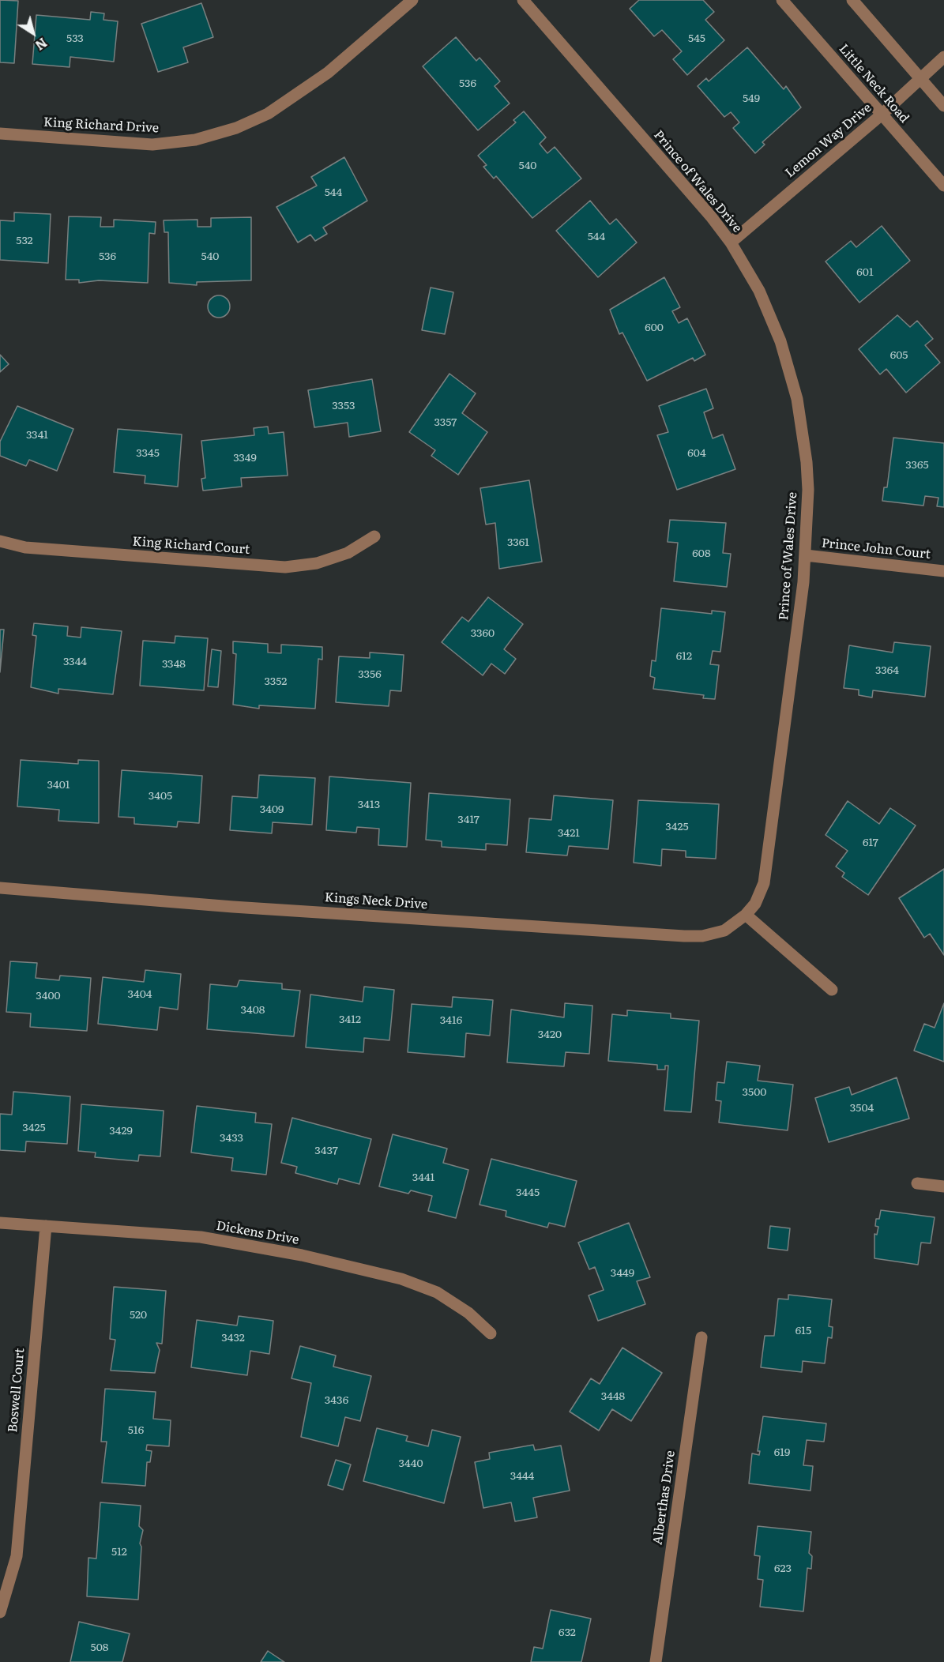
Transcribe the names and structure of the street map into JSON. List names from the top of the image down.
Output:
{
  "streets": {
    "street": [
      "Little Neck Road",
      "King Richard Drive",
      "Lemon Way Drive",
      "Prince of Wales Drive",
      "King Richard Court",
      "Prince John Court",
      "Kings Neck Drive",
      "Dickens Drive",
      "Boswell Court",
      "Alberthas Drive"
    ]
  },
  "crossings": [
    ["Little Neck Road", "Lemon Way Drive"],
    ["Lemon Way Drive", "Prince of Wales Drive"],
    ["Prince of Wales Drive", "Prince John Court"],
    ["Prince of Wales Drive", "Kings Neck Drive"],
    ["Dickens Drive", "Boswell Court"]
  ],
  "house_numbers": [
    "533",
    "545",
    "536",
    "549",
    "540",
    "544",
    "544",
    "532",
    "536",
    "540",
    "601",
    "600",
    "605",
    "3353",
    "3357",
    "3341",
    "3345",
    "604",
    "3349",
    "3365",
    "3361",
    "608",
    "3360",
    "612",
    "3344",
    "3348",
    "3364",
    "3356",
    "3352",
    "3401",
    "3405",
    "3413",
    "3409",
    "3417",
    "3425",
    "3421",
    "617",
    "3404",
    "3400",
    "3408",
    "3412",
    "3416",
    "3420",
    "3500",
    "3504",
    "3425",
    "3429",
    "3433",
    "3437",
    "3441",
    "3445",
    "3449",
    "520",
    "615",
    "3432",
    "3448",
    "3436",
    "516",
    "619",
    "3440",
    "3444",
    "512",
    "623",
    "632",
    "508"
  ],
  "north": "bottom right"
}
